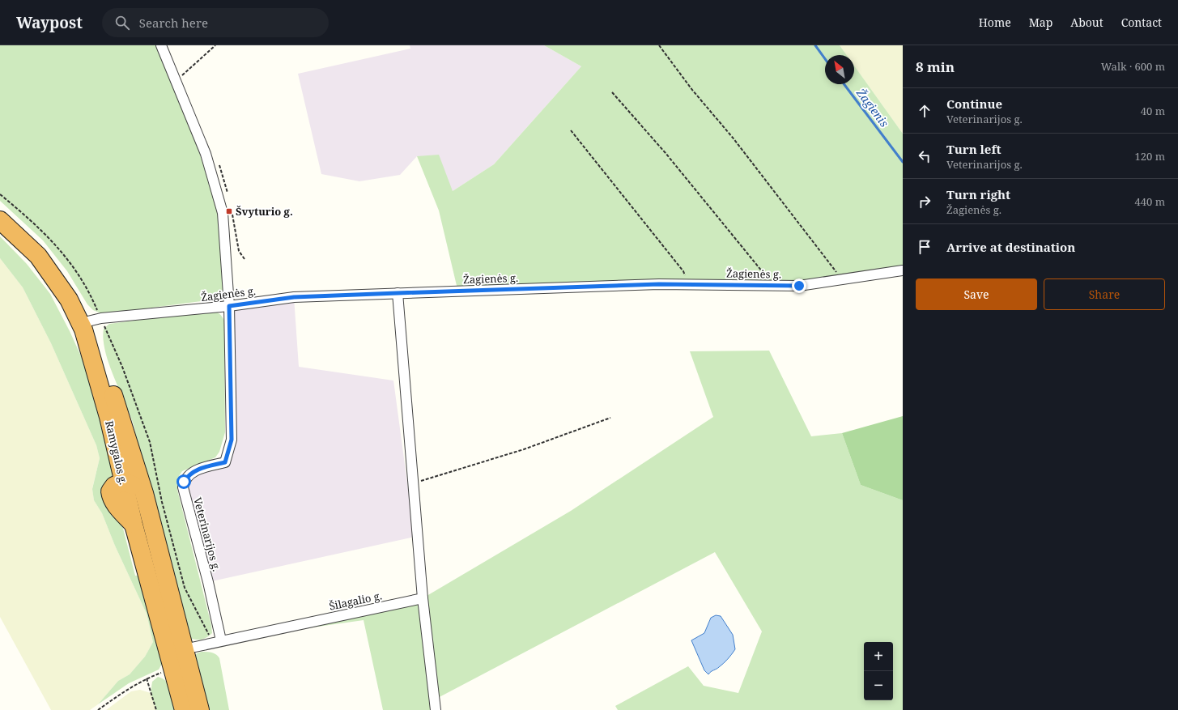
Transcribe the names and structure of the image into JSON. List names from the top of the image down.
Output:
{
  "streets": {
    "highway": ["Ramygalos g."],
    "street": ["Žagienės g.", "Veterinarijos g.", "Šilagalio g."]
  },
  "crossings": [
    ["Žagienės g.", "Ramygalos g."],
    ["Žagienės g.", "Veterinarijos g."],
    ["Veterinarijos g.", "Šilagalio g."]
  ],
  "water": ["Žagienis"],
  "places": {
    "transit": ["Švyturio g."]
  },
  "north": "top left",
  "page": {
    "header": "Waypost",
    "search": "Search here",
    "nav": [
      "Home",
      "Map",
      "About",
      "Contact"
    ],
    "heading": ["8 min", "Walk · 600 m"],
    "list": [
      ["Continue", "Veterinarijos g.", "40 m"],
      ["Turn left", "Veterinarijos g.", "120 m"],
      ["Turn right", "Žagienės g.", "440 m"],
      "Arrive at destination"
    ],
    "buttons": ["Save", "Share"],
    "map_buttons": ["+", "−"]
  }
}
